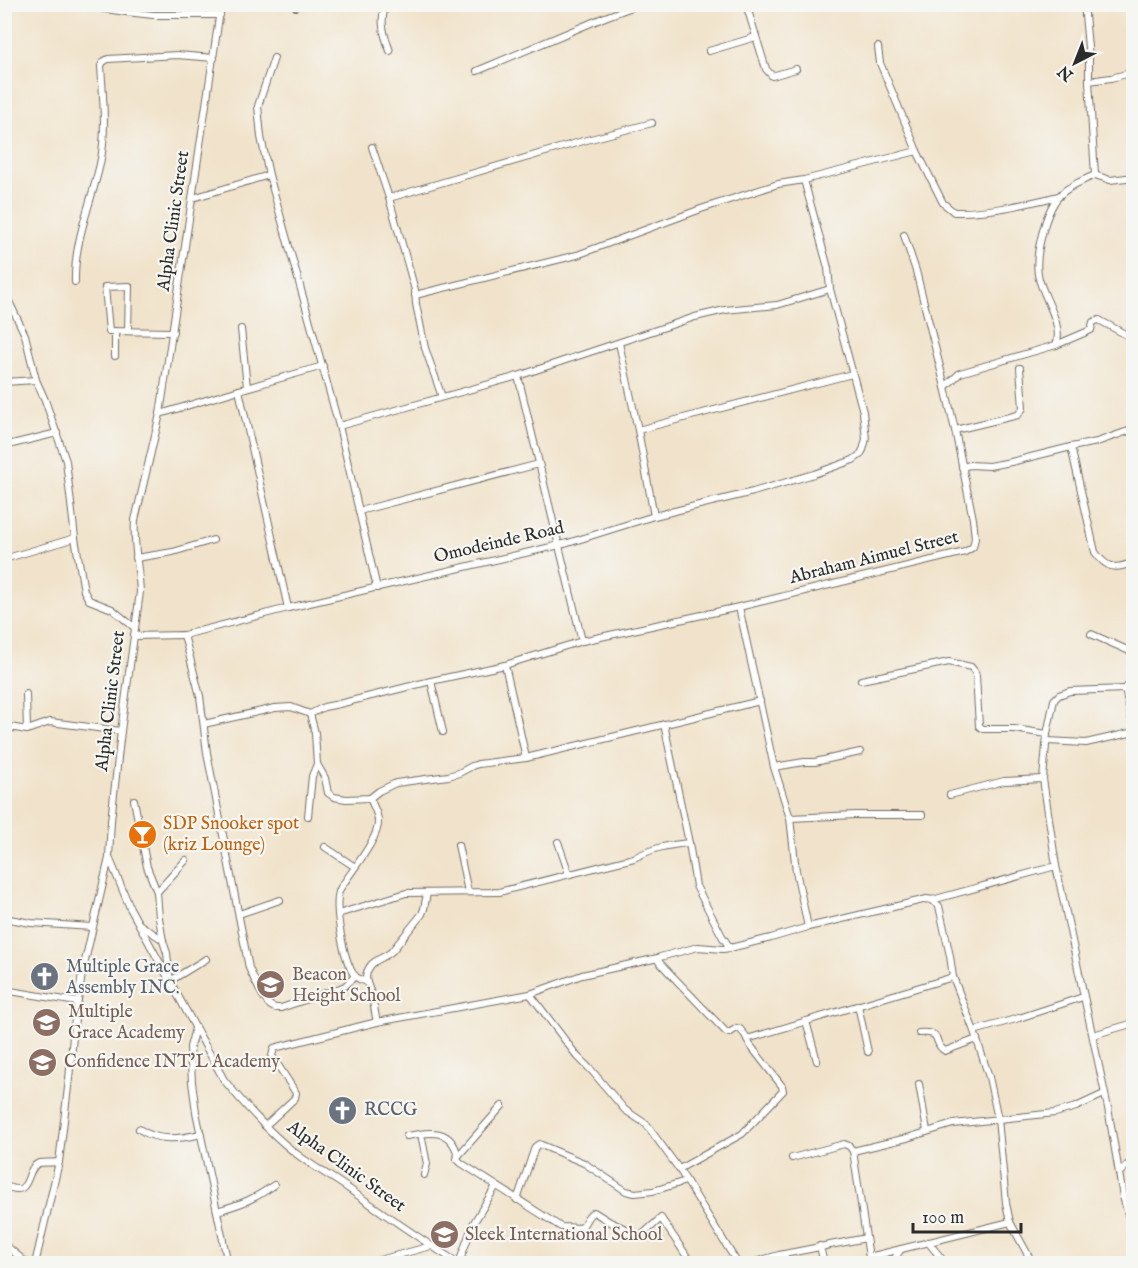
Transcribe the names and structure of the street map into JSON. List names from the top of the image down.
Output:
{
  "streets": {
    "street": ["Alpha Clinic Street", "Omodeinde Road", "Abraham Aimuel Street"]
  },
  "crossings": [
    ["Alpha Clinic Street", "Omodeinde Road"]
  ],
  "places": {
    "bar": ["SDP Snooker spot (kriz Lounge)"],
    "church": ["Multiple Grace Assembly INC.", "RCCG"],
    "school or university": [
      "Beacon Height School",
      "Multiple Grace Academy",
      "Confidence INT'L Academy",
      "Sleek International School"
    ]
  },
  "scale_bar": "100 m",
  "north": "bottom left"
}
